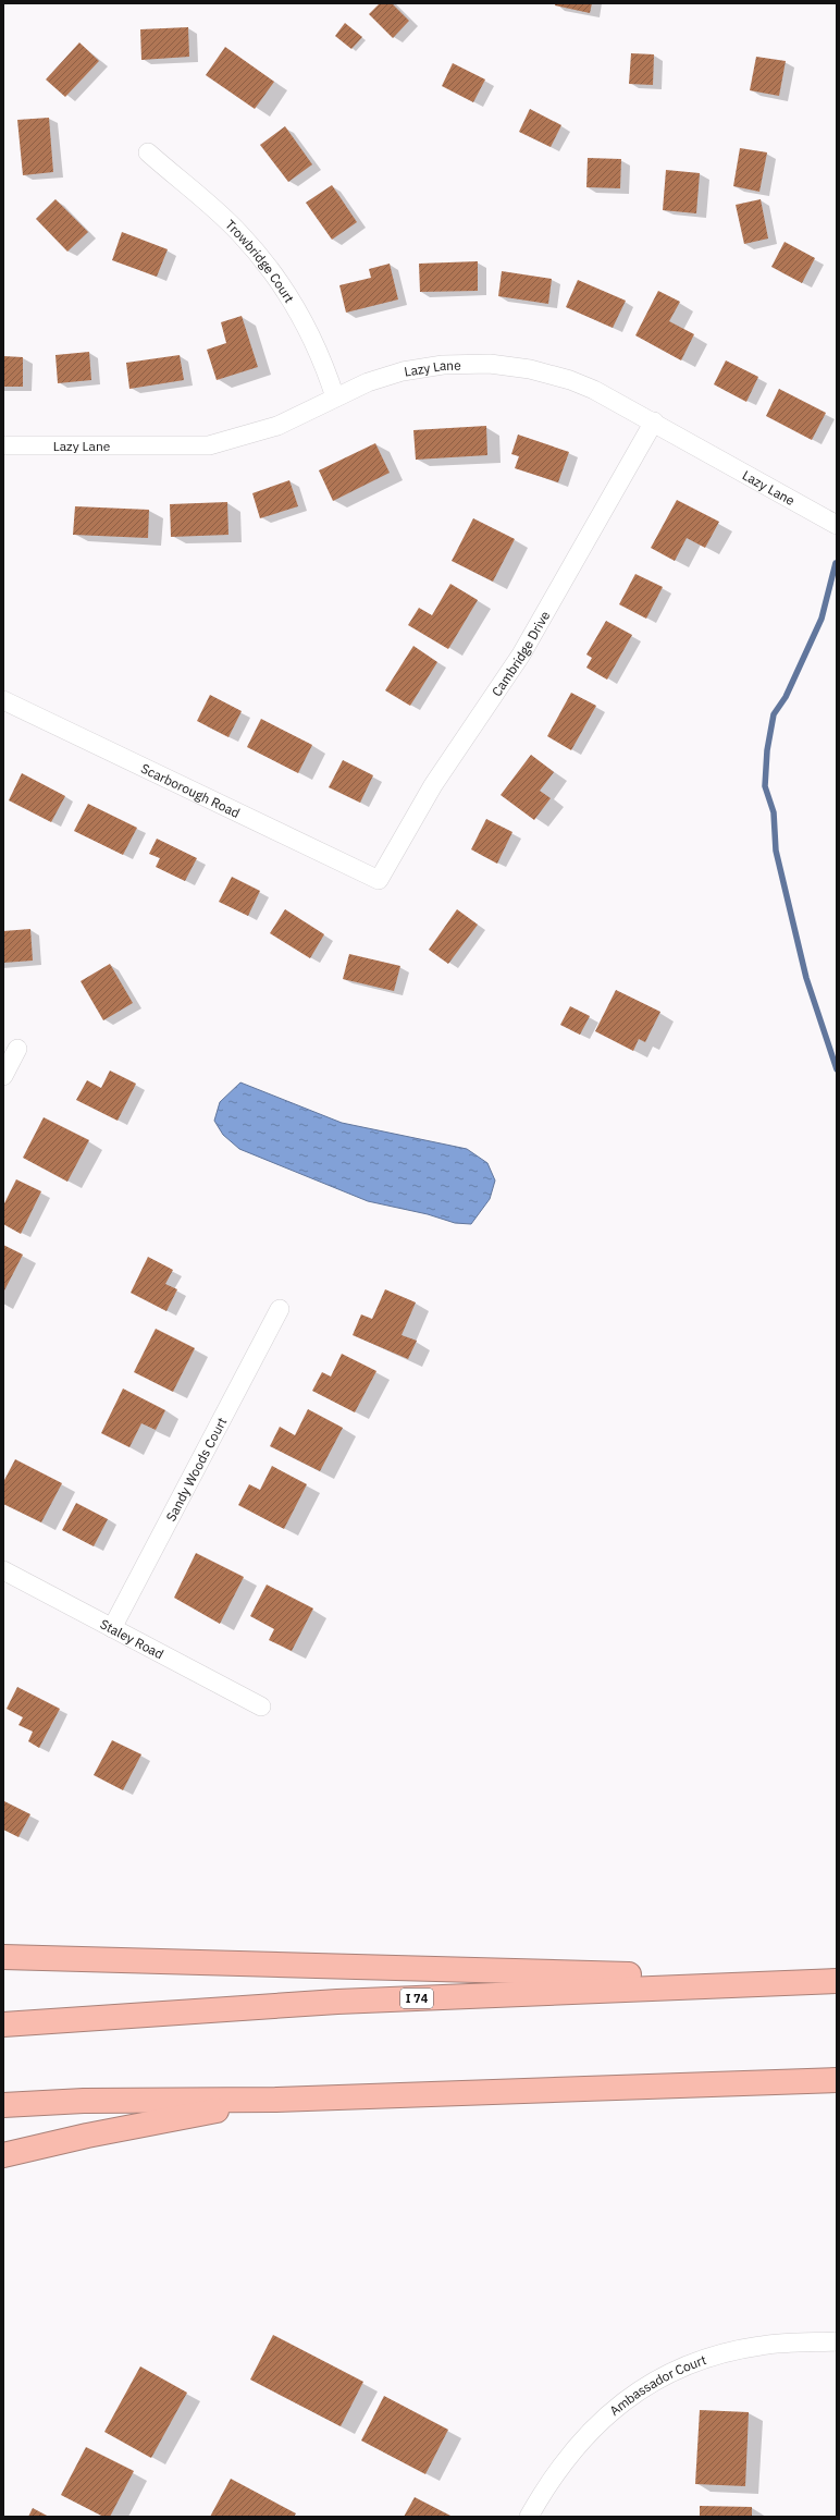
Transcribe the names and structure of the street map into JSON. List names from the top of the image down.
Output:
{
  "streets": {
    "highway": ["I 74"],
    "street": [
      "Trowbridge Court",
      "Lazy Lane",
      "Cambridge Drive",
      "Scarborough Road",
      "Sandy Woods Court",
      "Staley Road",
      "Ambassador Court"
    ]
  },
  "crossings": [
    ["Trowbridge Court", "Lazy Lane"],
    ["Lazy Lane", "Cambridge Drive"],
    ["Cambridge Drive", "Scarborough Road"],
    ["Sandy Woods Court", "Staley Road"]
  ]
}
